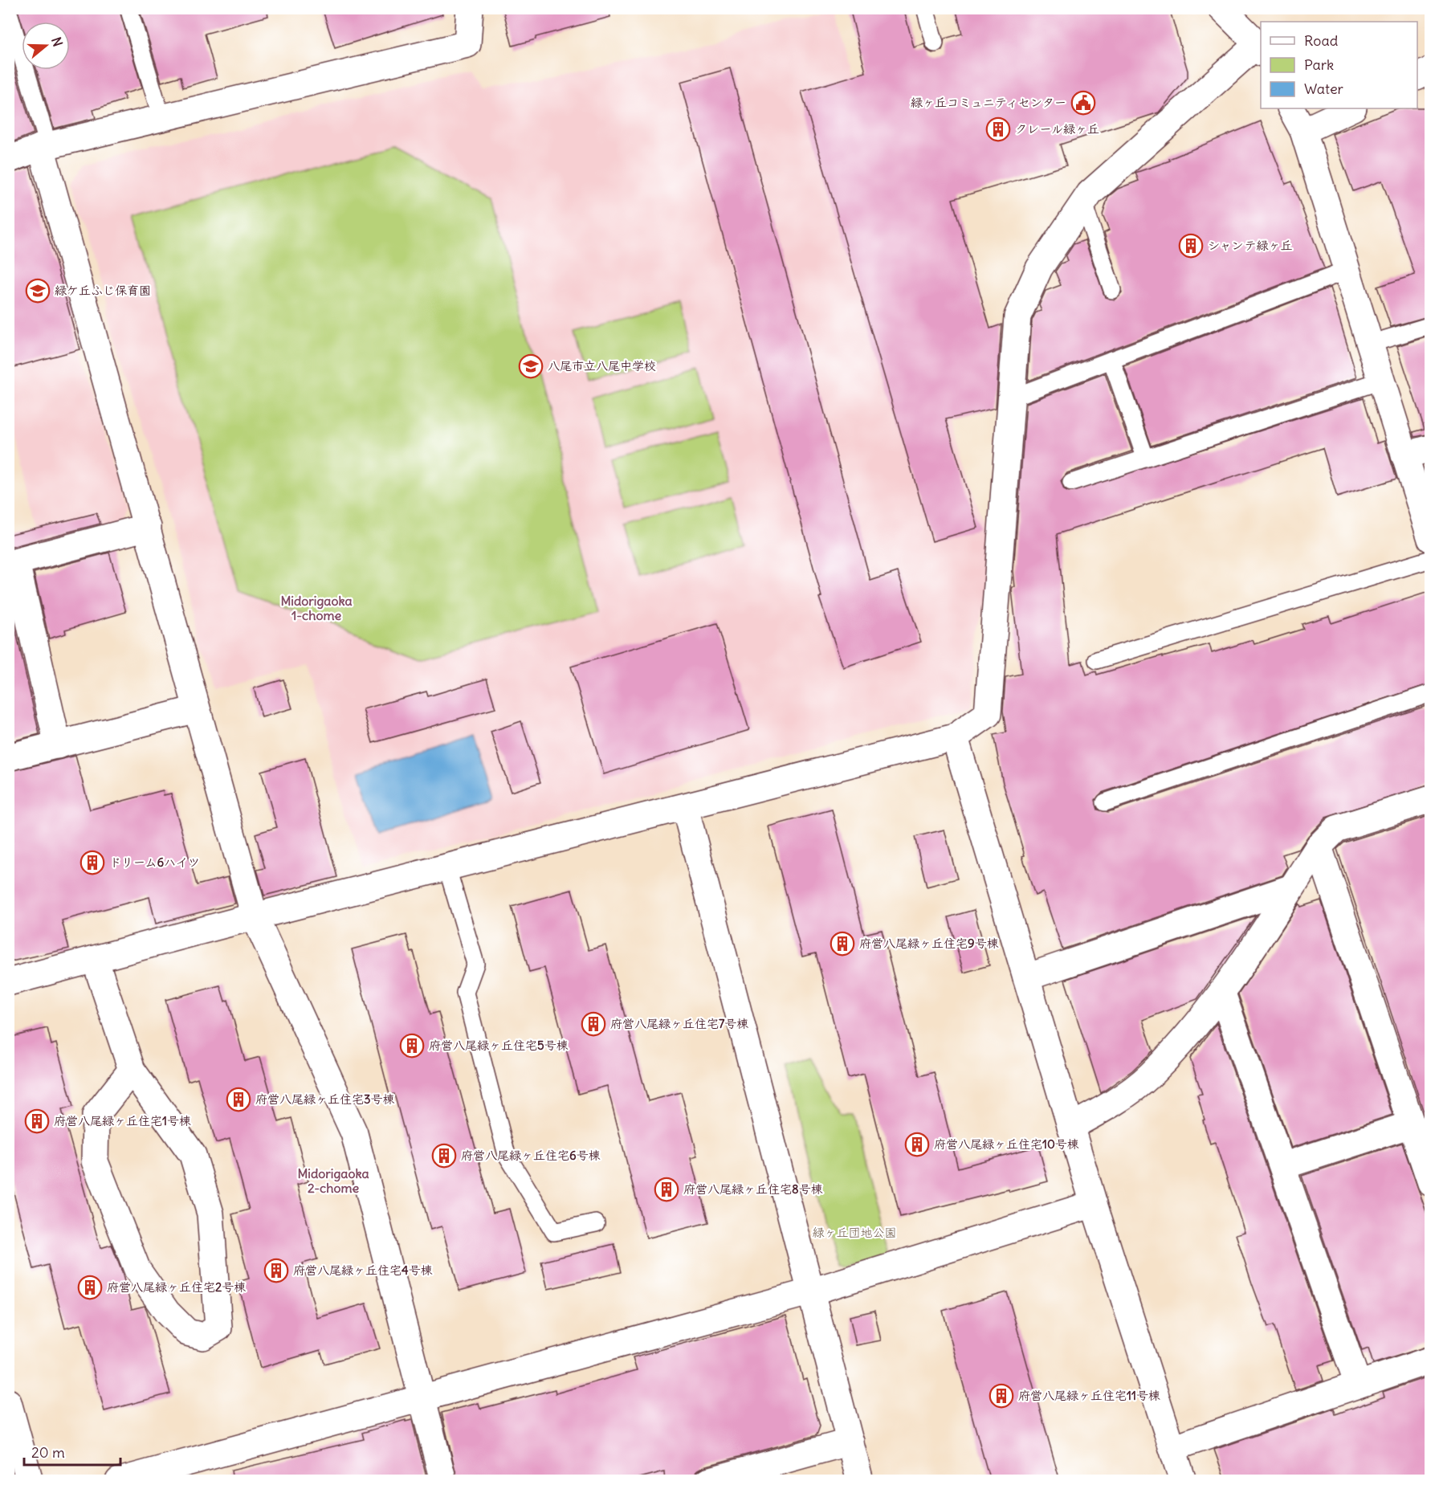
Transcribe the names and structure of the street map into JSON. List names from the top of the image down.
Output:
{
  "districts": ["Midorigaoka 1-chome", "Midorigaoka 2-chome"],
  "parks": ["緑ヶ丘団地公園"],
  "places": {
    "public building": ["緑ヶ丘コミュニティセンター"],
    "building": [
      "クレール緑ヶ丘",
      "シャンテ緑ヶ丘",
      "ドリーム6ハイツ",
      "府営八尾緑ヶ丘住宅9号棟",
      "府営八尾緑ヶ丘住宅7号棟",
      "府営八尾緑ヶ丘住宅5号棟",
      "府営八尾緑ヶ丘住宅3号棟",
      "府営八尾緑ヶ丘住宅1号棟",
      "府営八尾緑ヶ丘住宅10号棟",
      "府営八尾緑ヶ丘住宅6号棟",
      "府営八尾緑ヶ丘住宅8号棟",
      "府営八尾緑ヶ丘住宅4号棟",
      "府営八尾緑ヶ丘住宅2号棟",
      "府営八尾緑ヶ丘住宅11号棟"
    ],
    "school or university": ["緑ケ丘ふじ保育園", "八尾市立八尾中学校"]
  },
  "legend": ["Road", "Park", "Water"],
  "scale_bar": "20 m",
  "north": "right"
}
